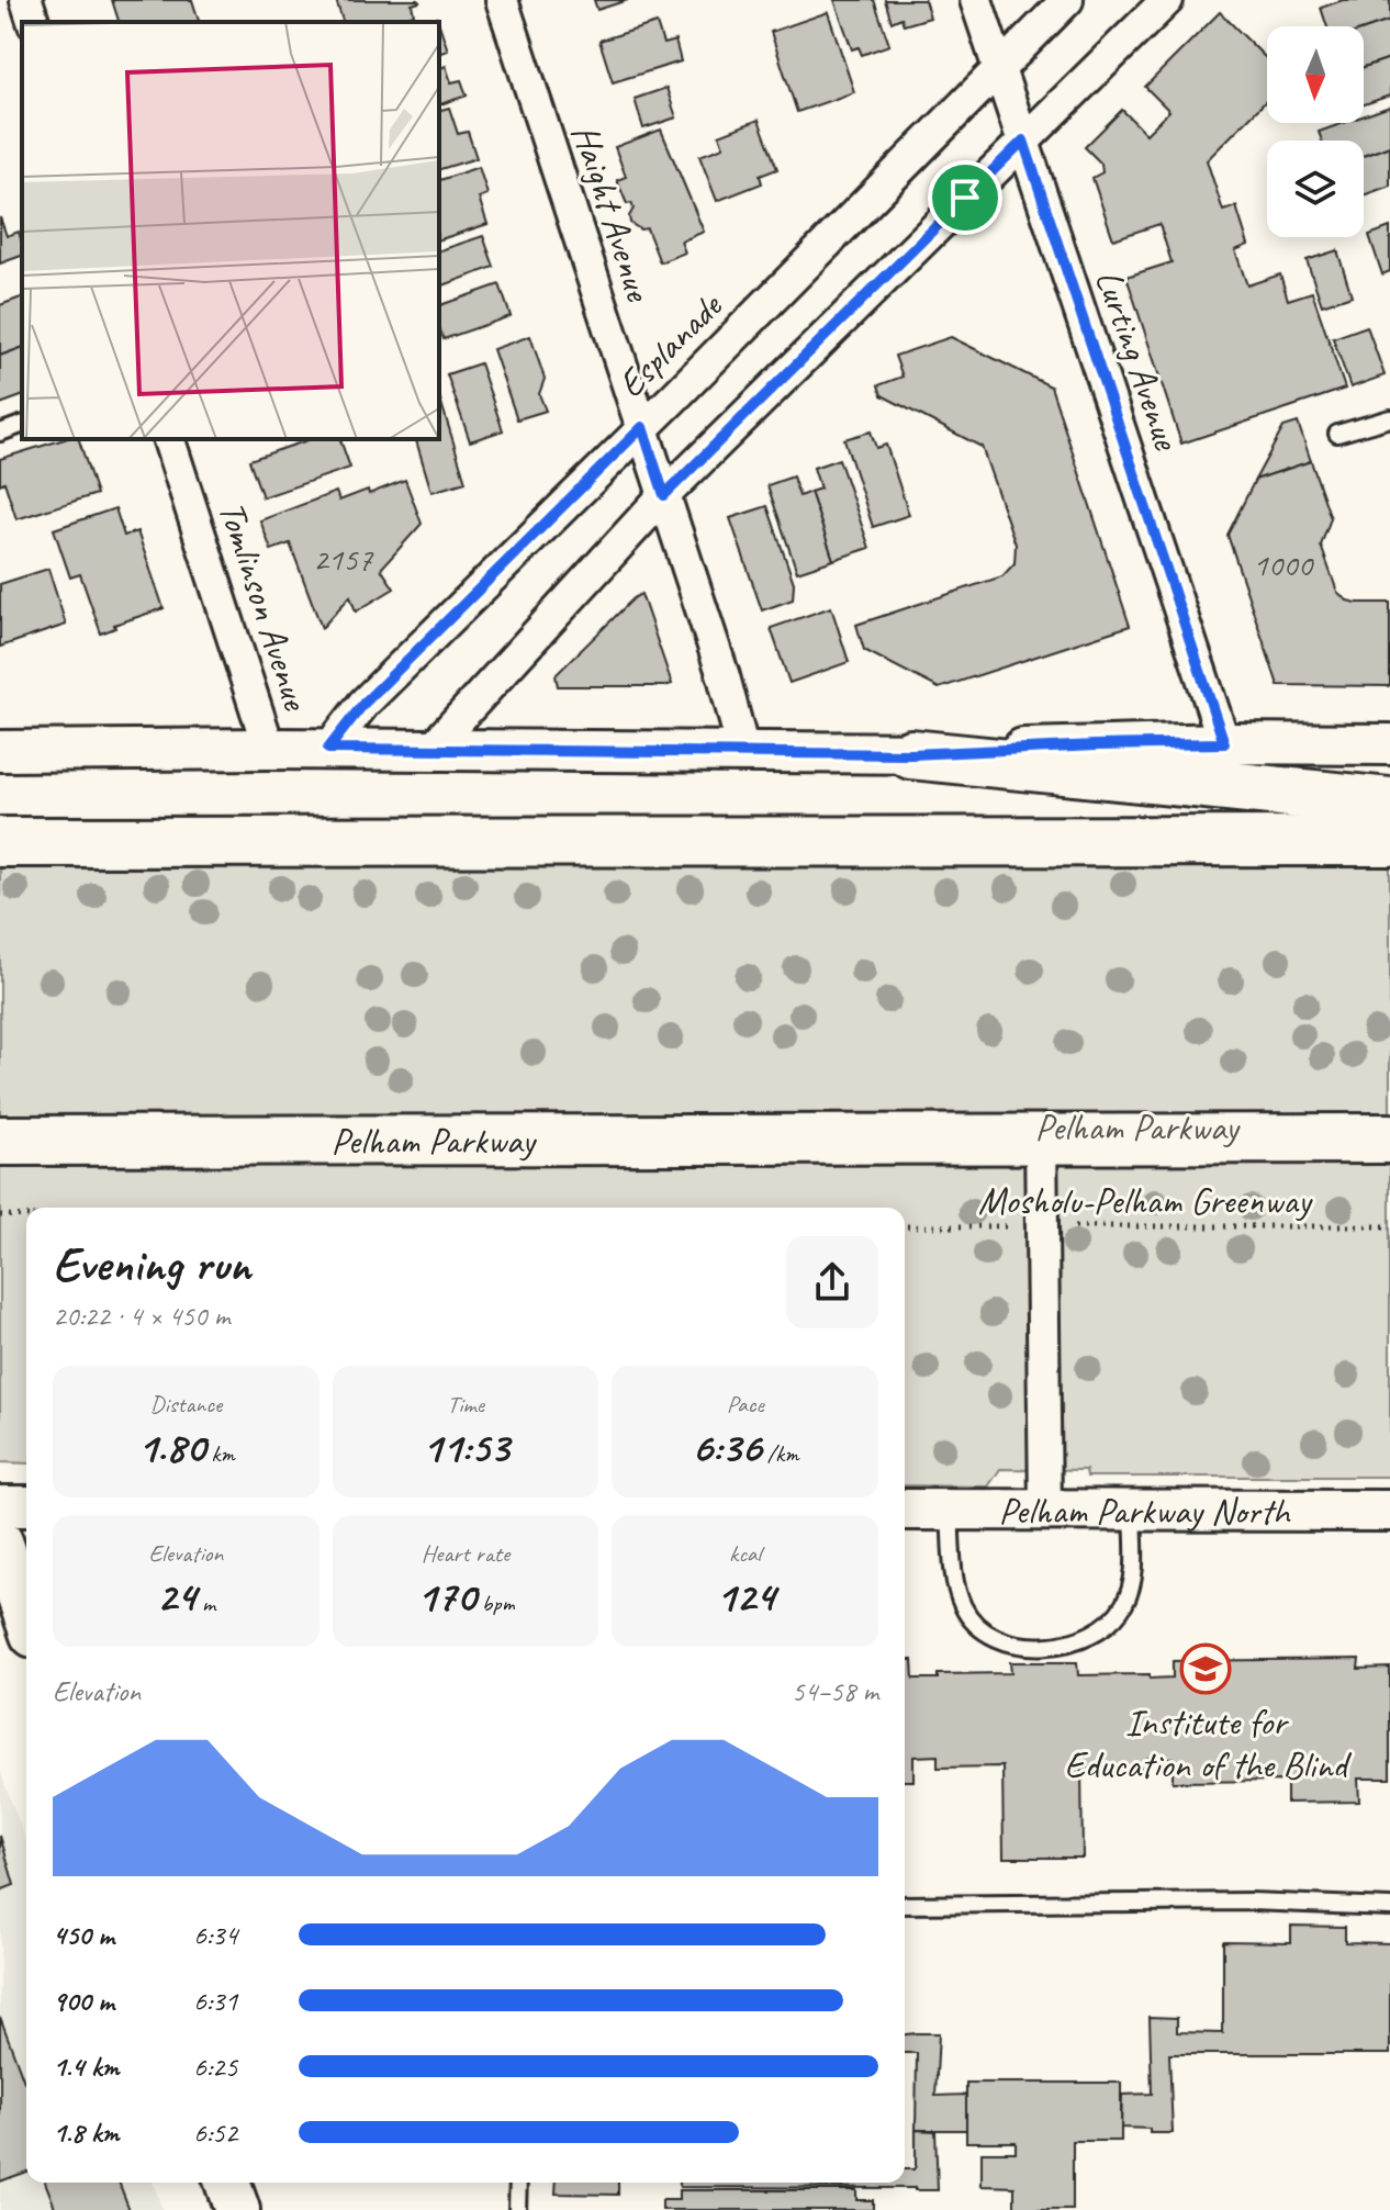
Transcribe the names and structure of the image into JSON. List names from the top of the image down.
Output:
{
  "streets": {
    "main road": ["Pelham Parkway"],
    "street": [
      "Haight Avenue",
      "Esplanade",
      "Lurting Avenue",
      "Tomlinson Avenue",
      "Pelham Parkway North"
    ],
    "path": ["Mosholu-Pelham Greenway"]
  },
  "crossings": [
    ["Haight Avenue", "Esplanade"],
    ["Esplanade", "Lurting Avenue"]
  ],
  "parks": ["Pelham Parkway"],
  "places": {
    "school or university": ["Institute for Education of the Blind"]
  },
  "house_numbers": ["2157", "1000"],
  "north": "bottom",
  "page": {
    "heading": ["Evening run", "20:22 · 4 × 450 m"],
    "stats": [
      ["Distance", "1.80 km"],
      ["Time", "11:53"],
      ["Pace", "6:36 /km"],
      ["Elevation", "24 m"],
      ["Heart rate", "170 bpm"],
      ["kcal", "124"]
    ],
    "chart": ["Elevation", "54–58 m"],
    "list": [
      {
        "name": "450 m",
        "note": "6:34"
      },
      {
        "name": "900 m",
        "note": "6:31"
      },
      {
        "name": "1.4 km",
        "note": "6:25"
      },
      {
        "name": "1.8 km",
        "note": "6:52"
      }
    ]
  }
}
